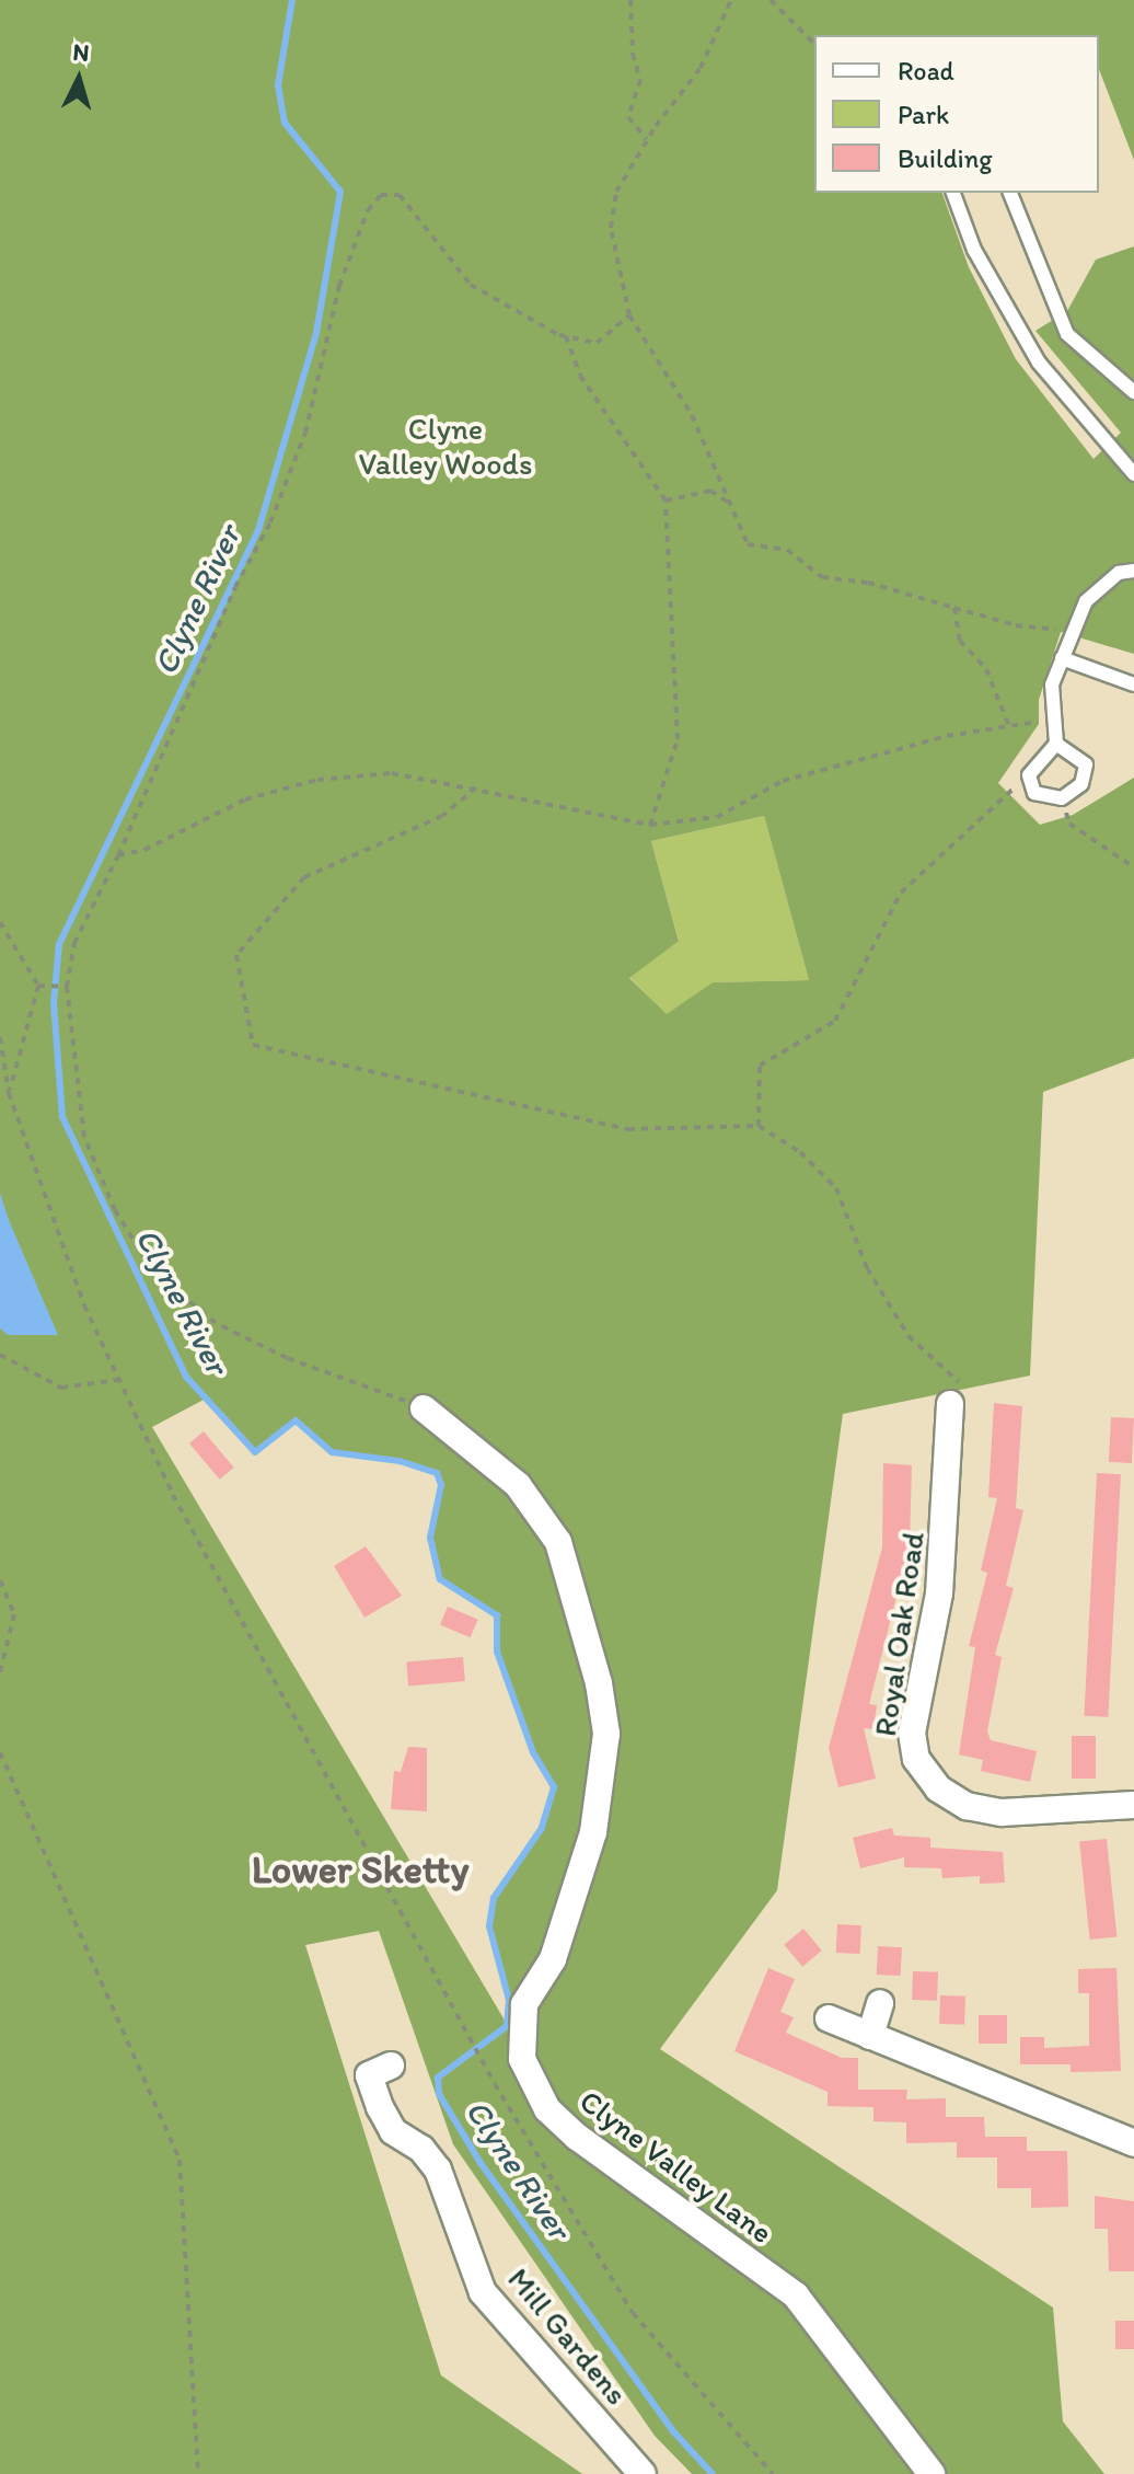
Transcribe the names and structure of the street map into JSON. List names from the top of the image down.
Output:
{
  "streets": {
    "street": ["Royal Oak Road", "Clyne Valley Lane", "Mill Gardens"]
  },
  "districts": ["Lower Sketty"],
  "water": ["Clyne River"],
  "parks": ["Clyne Valley Woods"],
  "legend": ["Road", "Park", "Building"],
  "north": "top"
}
